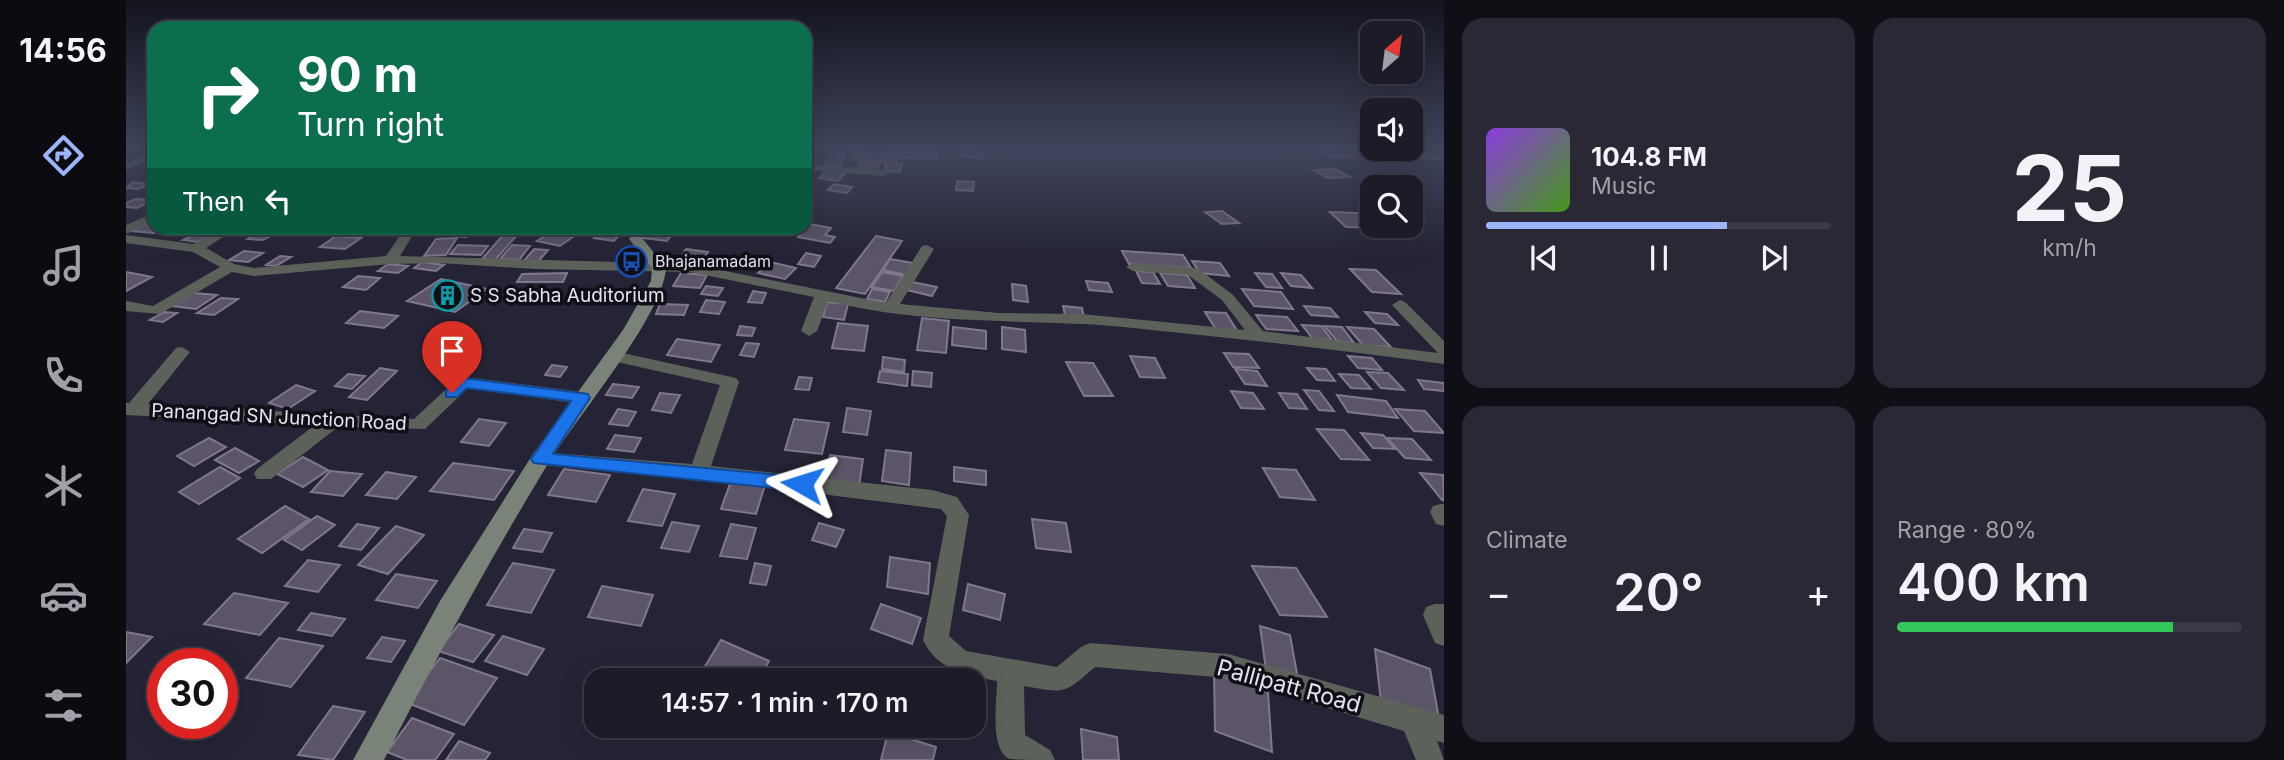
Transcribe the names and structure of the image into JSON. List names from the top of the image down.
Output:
{
  "streets": {
    "street": ["Panangad SN Junction Road", "Pallipatt Road"]
  },
  "places": {
    "bus stop": ["Bhajanamadam"],
    "building": ["S S Sabha Auditorium"]
  },
  "north": "top right",
  "page": {
    "tabs": "14:56",
    "tile": [
      ["25", "km/h"],
      "Climate",
      ["Range · 80%", "400 km"]
    ],
    "turn": ["90 m", "Turn right"],
    "song": ["104.8 FM", "Music"],
    "then": "Then",
    "heat": ["−", "20°", "+"],
    "limit": "30",
    "trip": "14:57 · 1 min · 170 m"
  }
}
